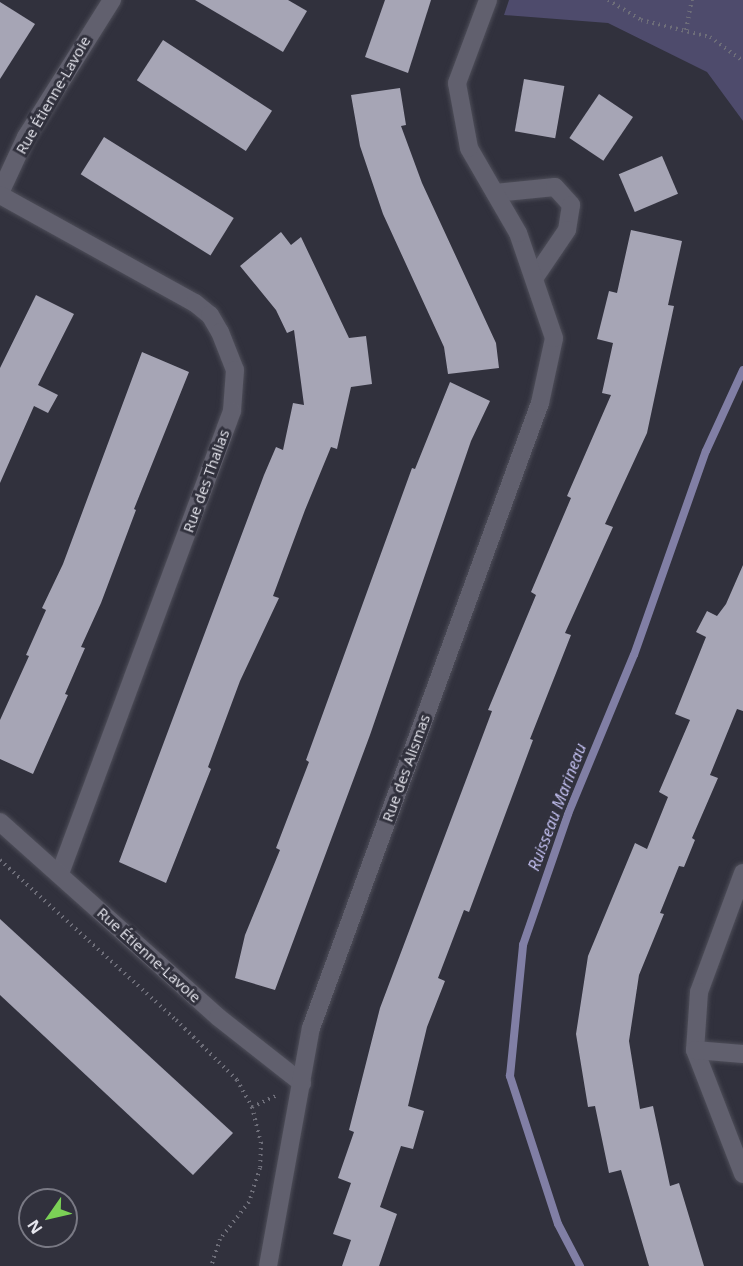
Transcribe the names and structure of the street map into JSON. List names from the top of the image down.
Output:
{
  "streets": {
    "street": ["Rue Étienne-Lavoie", "Rue des Thalias", "Rue des Alismas"]
  },
  "crossings": [
    ["Rue Étienne-Lavoie", "Rue des Thalias"],
    ["Rue Étienne-Lavoie", "Rue des Alismas"]
  ],
  "water": ["Ruisseau Marineau"],
  "north": "bottom left"
}
